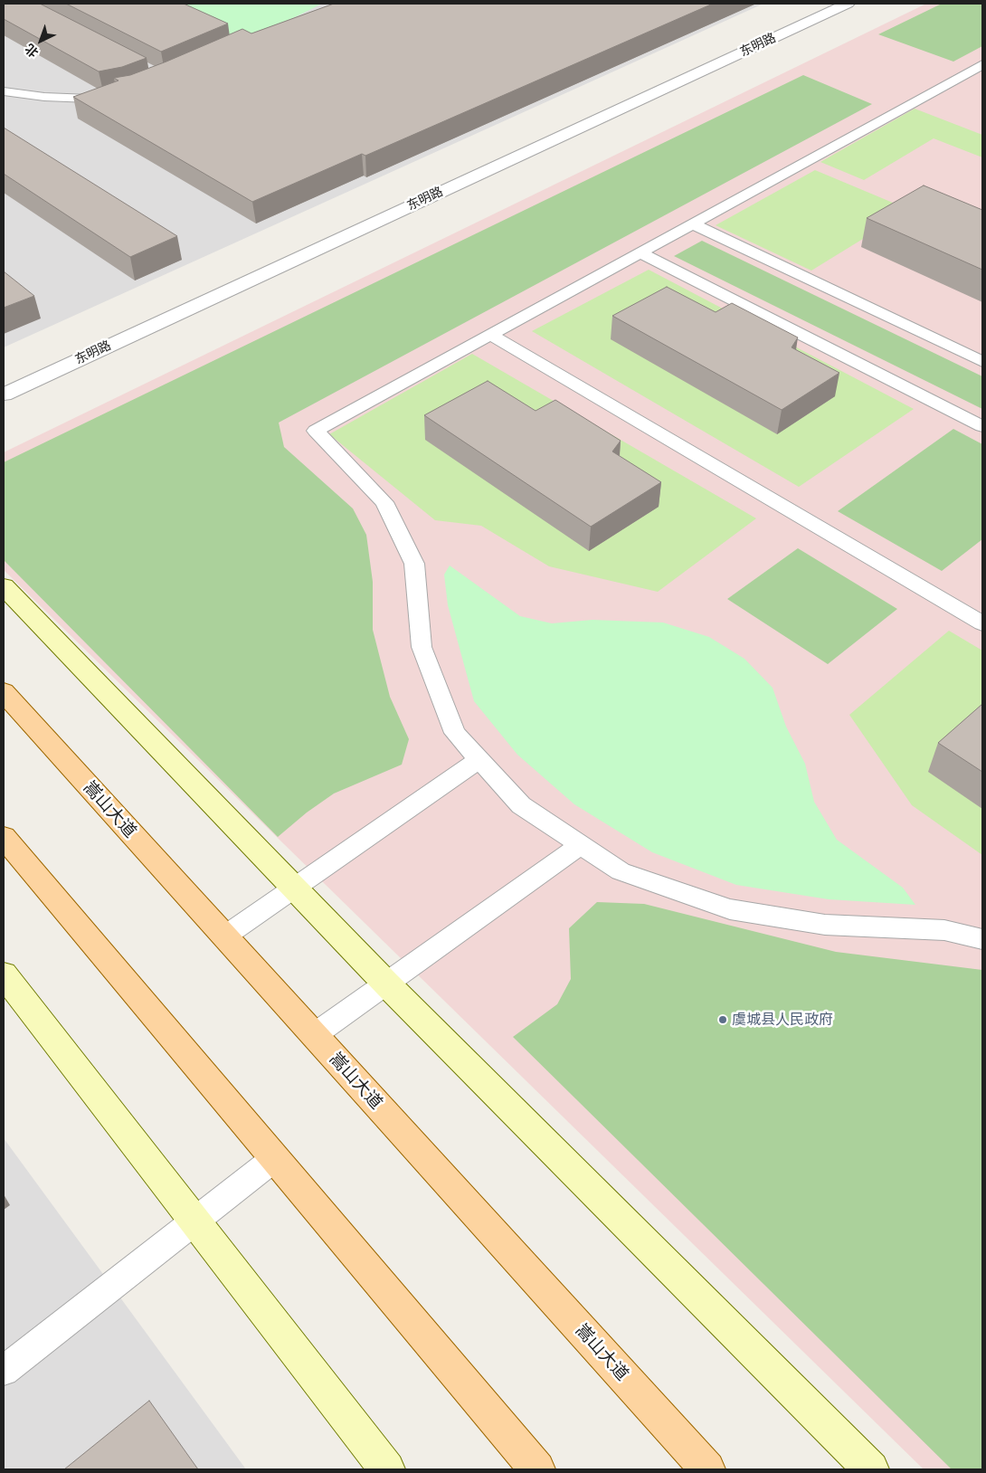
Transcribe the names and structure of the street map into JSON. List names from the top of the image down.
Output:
{
  "streets": {
    "main road": ["嵩山大道"],
    "street": ["东明路"]
  },
  "places": ["虞城县人民政府"],
  "north": "bottom left"
}
